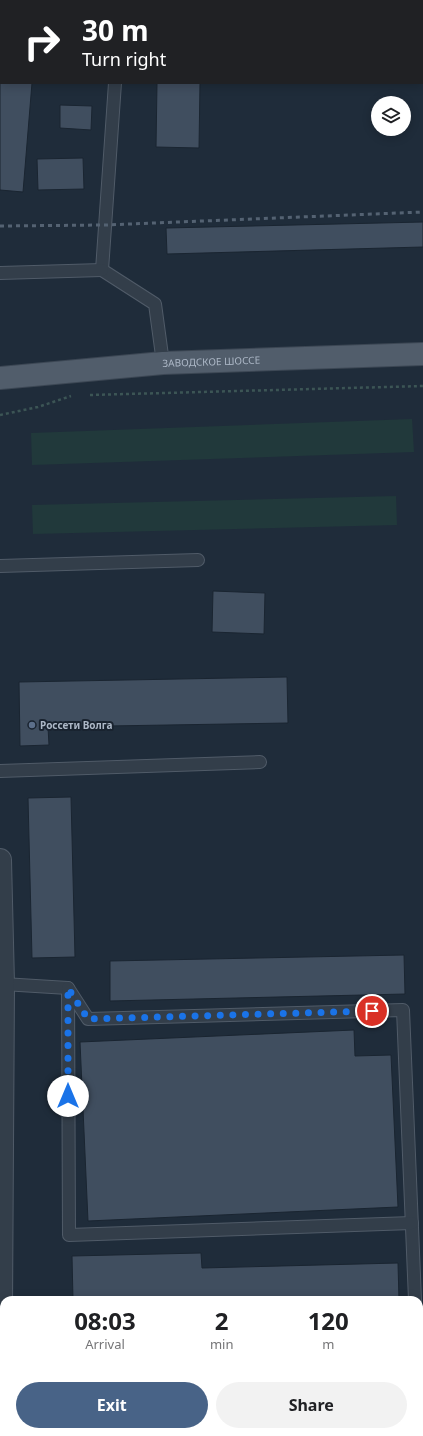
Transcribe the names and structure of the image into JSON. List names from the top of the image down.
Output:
{
  "streets": {
    "main road": ["ЗАВОДСКОЕ ШОССЕ"]
  },
  "places": ["Россети Волга"],
  "page": {
    "turn": ["30 m", "Turn right"],
    "eta": [
      "08:03",
      "Arrival",
      "2",
      "min",
      "120",
      "m"
    ],
    "buttons": ["Exit", "Share"]
  }
}
